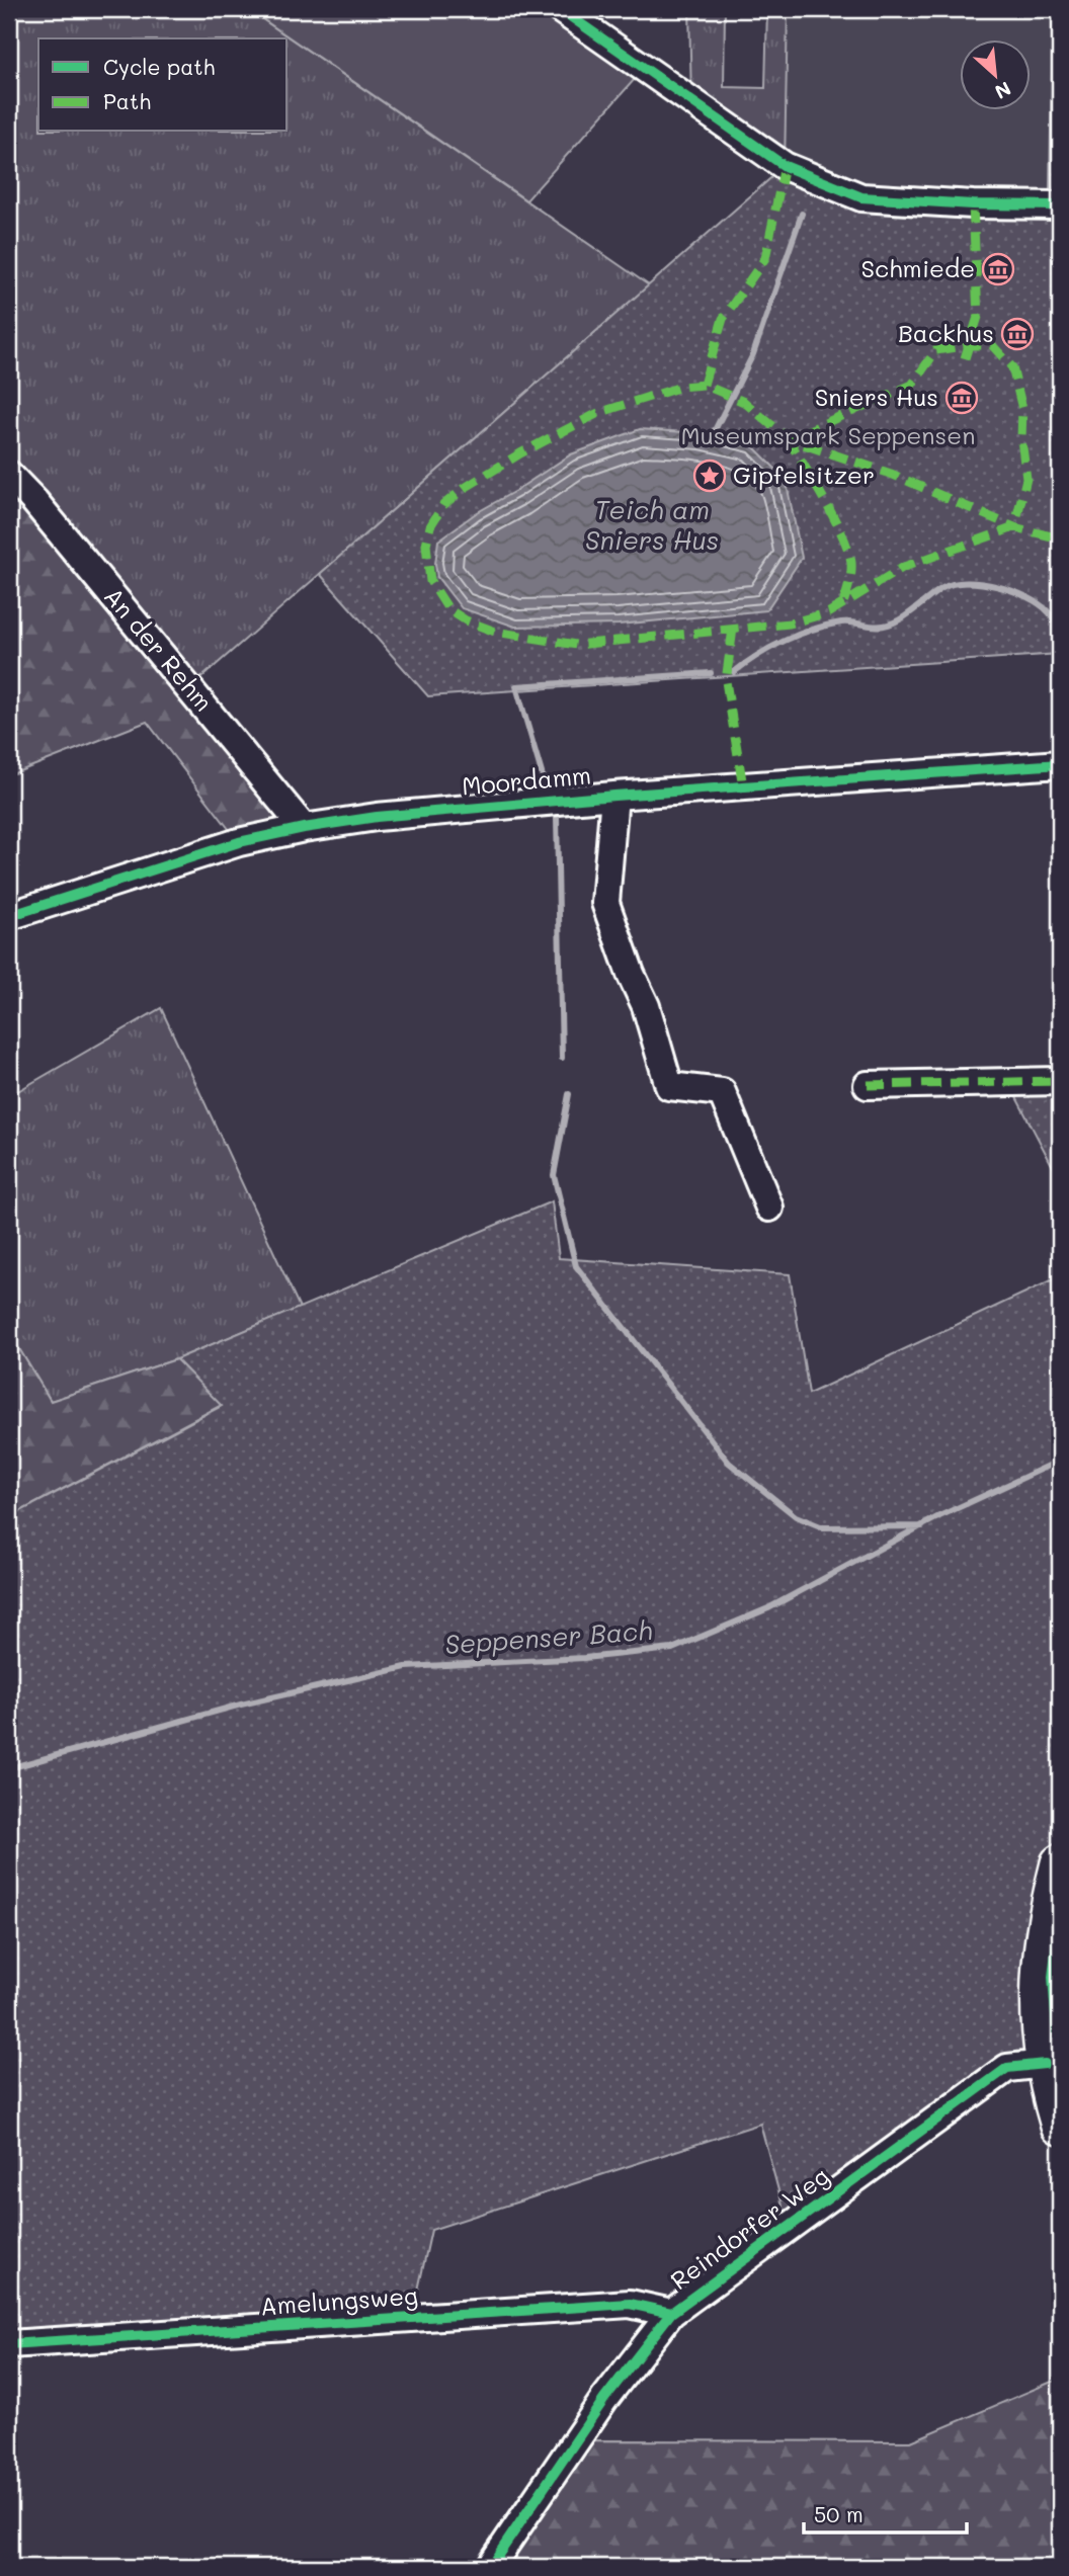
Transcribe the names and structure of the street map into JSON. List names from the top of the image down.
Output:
{
  "streets": {
    "street": [
      "An der Rehm",
      "Moordamm",
      "Reindorfer Weg",
      "Amelungsweg"
    ]
  },
  "crossings": [
    ["An der Rehm", "Moordamm"],
    ["Reindorfer Weg", "Amelungsweg"]
  ],
  "water": ["Teich am Sniers Hus", "Seppenser Bach"],
  "parks": ["Museumspark Seppensen"],
  "places": {
    "museum": ["Schmiede", "Backhus", "Sniers Hus"],
    "place": ["Gipfelsitzer"]
  },
  "legend": ["Cycle path", "Path"],
  "scale_bar": "50 m",
  "north": "bottom right"
}
